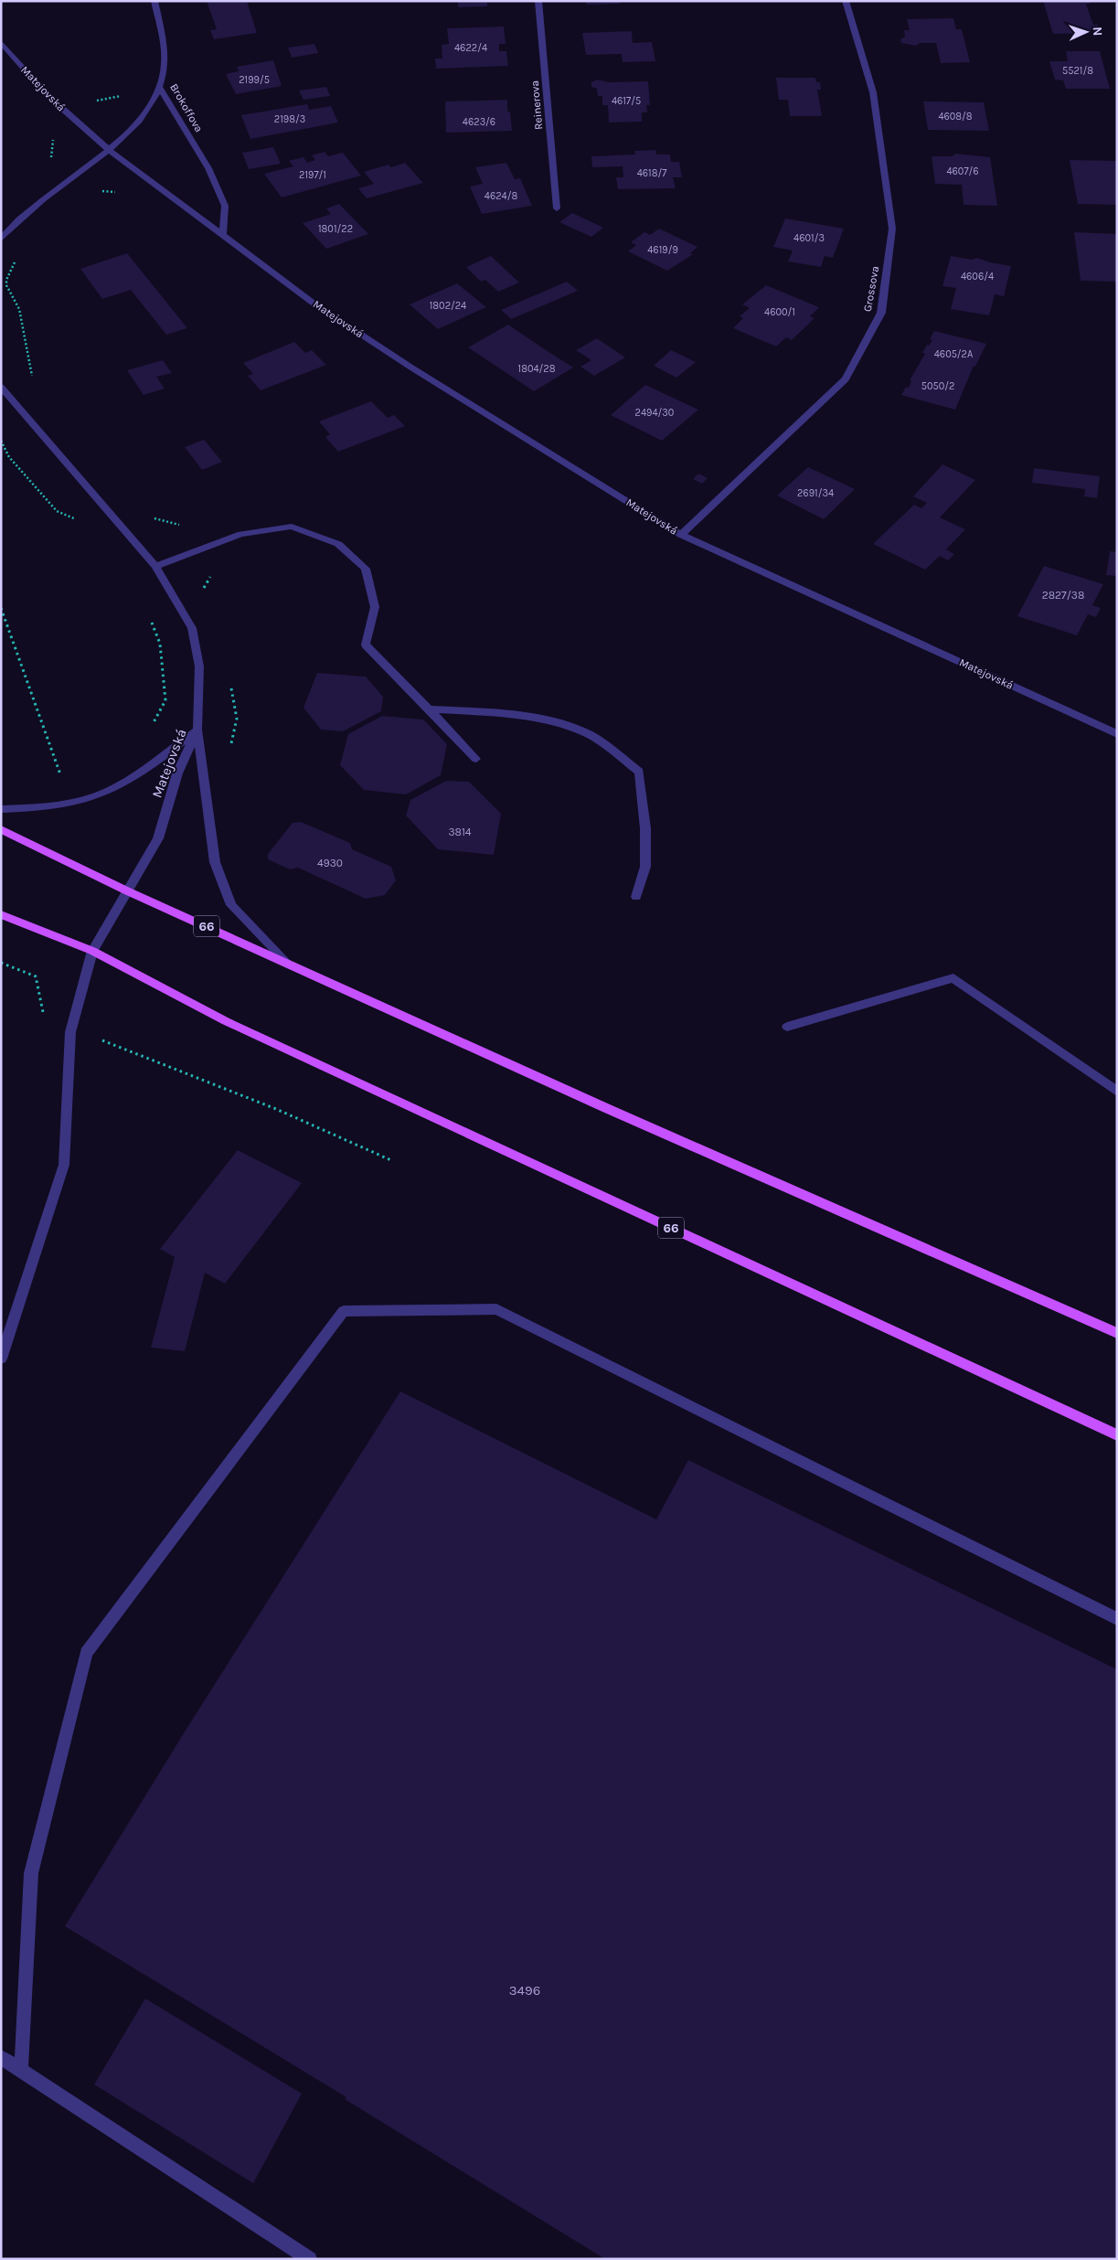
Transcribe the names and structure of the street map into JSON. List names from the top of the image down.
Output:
{
  "streets": {
    "main road": ["66"],
    "street": [
      "Matejovská",
      "Reinerova",
      "Brokoffova",
      "Grossova"
    ]
  },
  "crossings": [
    ["Matejovská", "Brokoffova"],
    ["Matejovská", "Grossova"],
    ["Matejovská", "66"]
  ],
  "house_numbers": [
    "4622/4",
    "5521/8",
    "2199/5",
    "4617/5",
    "4608/8",
    "2198/3",
    "4623/6",
    "4607/6",
    "4618/7",
    "2197/1",
    "4624/8",
    "1801/22",
    "4601/3",
    "4619/9",
    "4606/4",
    "1802/24",
    "4600/1",
    "4605/2A",
    "1804/28",
    "5050/2",
    "2494/30",
    "2691/34",
    "2827/38",
    "3814",
    "4930",
    "3496"
  ],
  "north": "right"
}
